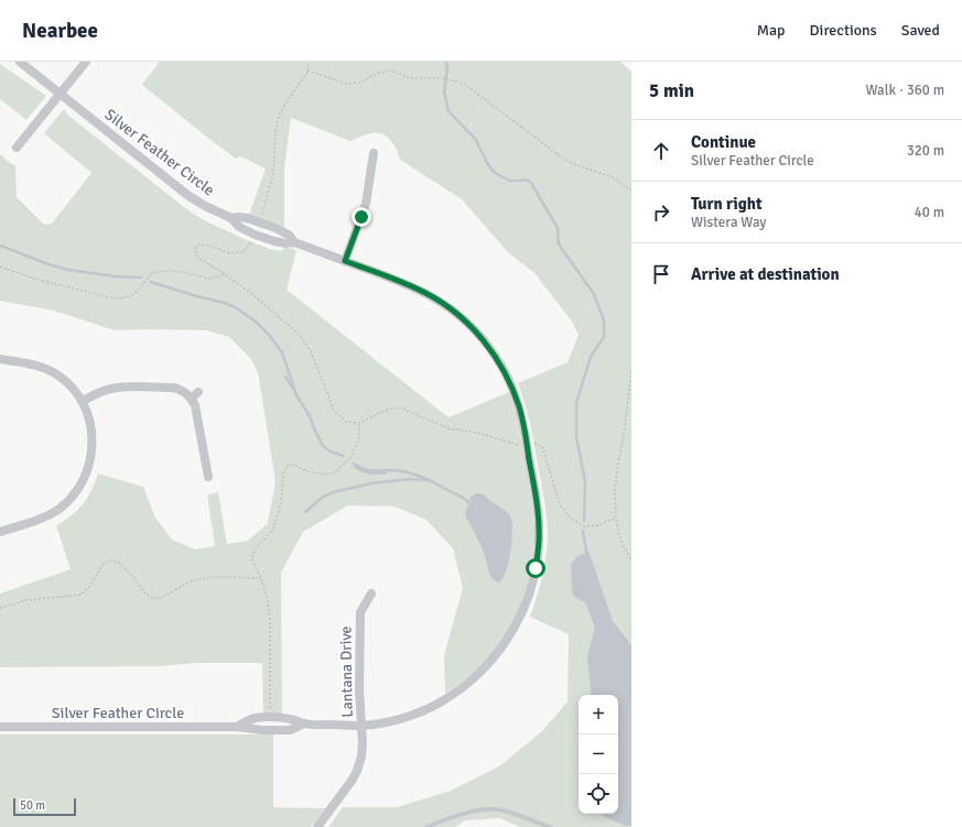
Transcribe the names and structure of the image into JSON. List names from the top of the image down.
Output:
{
  "streets": {
    "street": ["Silver Feather Circle", "Lantana Drive"]
  },
  "crossings": [
    ["Silver Feather Circle", "Lantana Drive"]
  ],
  "scale_bar": "50 m",
  "page": {
    "header": "Nearbee",
    "nav": ["Map", "Directions", "Saved"],
    "heading": ["5 min", "Walk · 360 m"],
    "list": [
      ["Continue", "Silver Feather Circle", "320 m"],
      ["Turn right", "Wistera Way", "40 m"],
      "Arrive at destination"
    ],
    "map_buttons": ["+", "−"],
    "scale": "50 m"
  }
}
